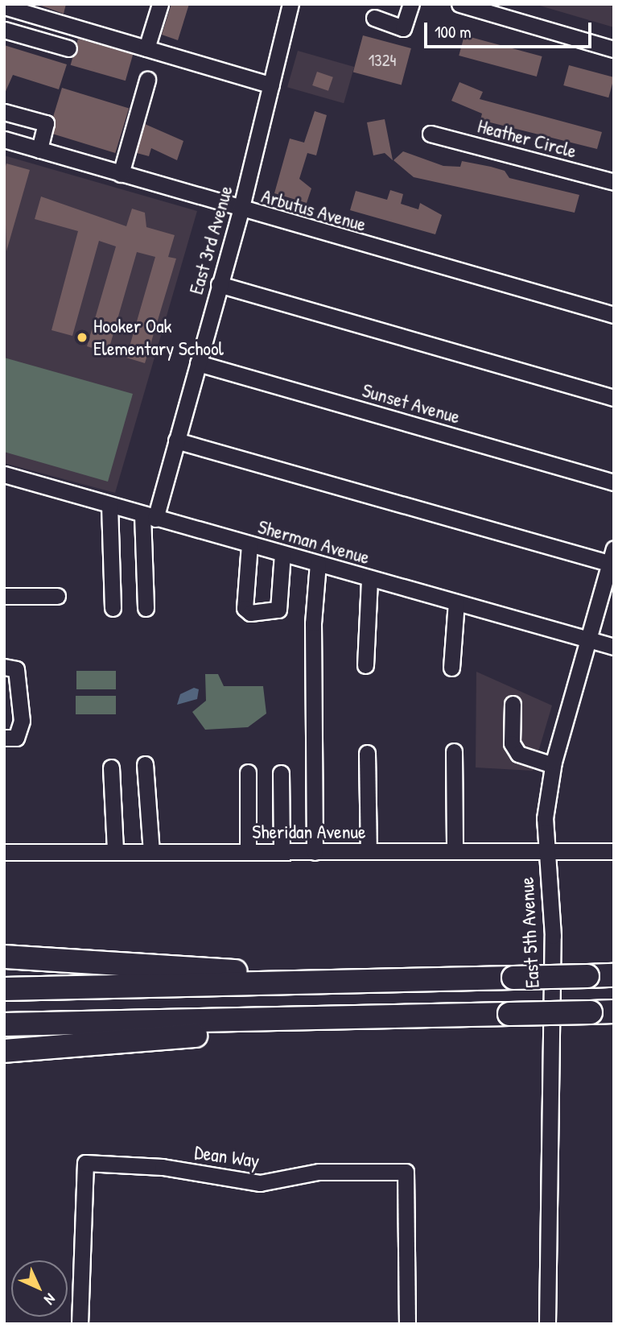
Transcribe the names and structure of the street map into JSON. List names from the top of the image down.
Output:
{
  "streets": {
    "street": [
      "Heather Circle",
      "Arbutus Avenue",
      "East 3rd Avenue",
      "Sunset Avenue",
      "Sherman Avenue",
      "Sheridan Avenue",
      "East 5th Avenue",
      "Dean Way"
    ]
  },
  "crossings": [
    ["Arbutus Avenue", "East 3rd Avenue"],
    ["East 3rd Avenue", "Sunset Avenue"],
    ["East 3rd Avenue", "Sherman Avenue"],
    ["Sherman Avenue", "East 5th Avenue"],
    ["Sheridan Avenue", "East 5th Avenue"]
  ],
  "places": ["Hooker Oak Elementary School"],
  "house_numbers": ["1324"],
  "scale_bar": "100 m",
  "north": "bottom right"
}
